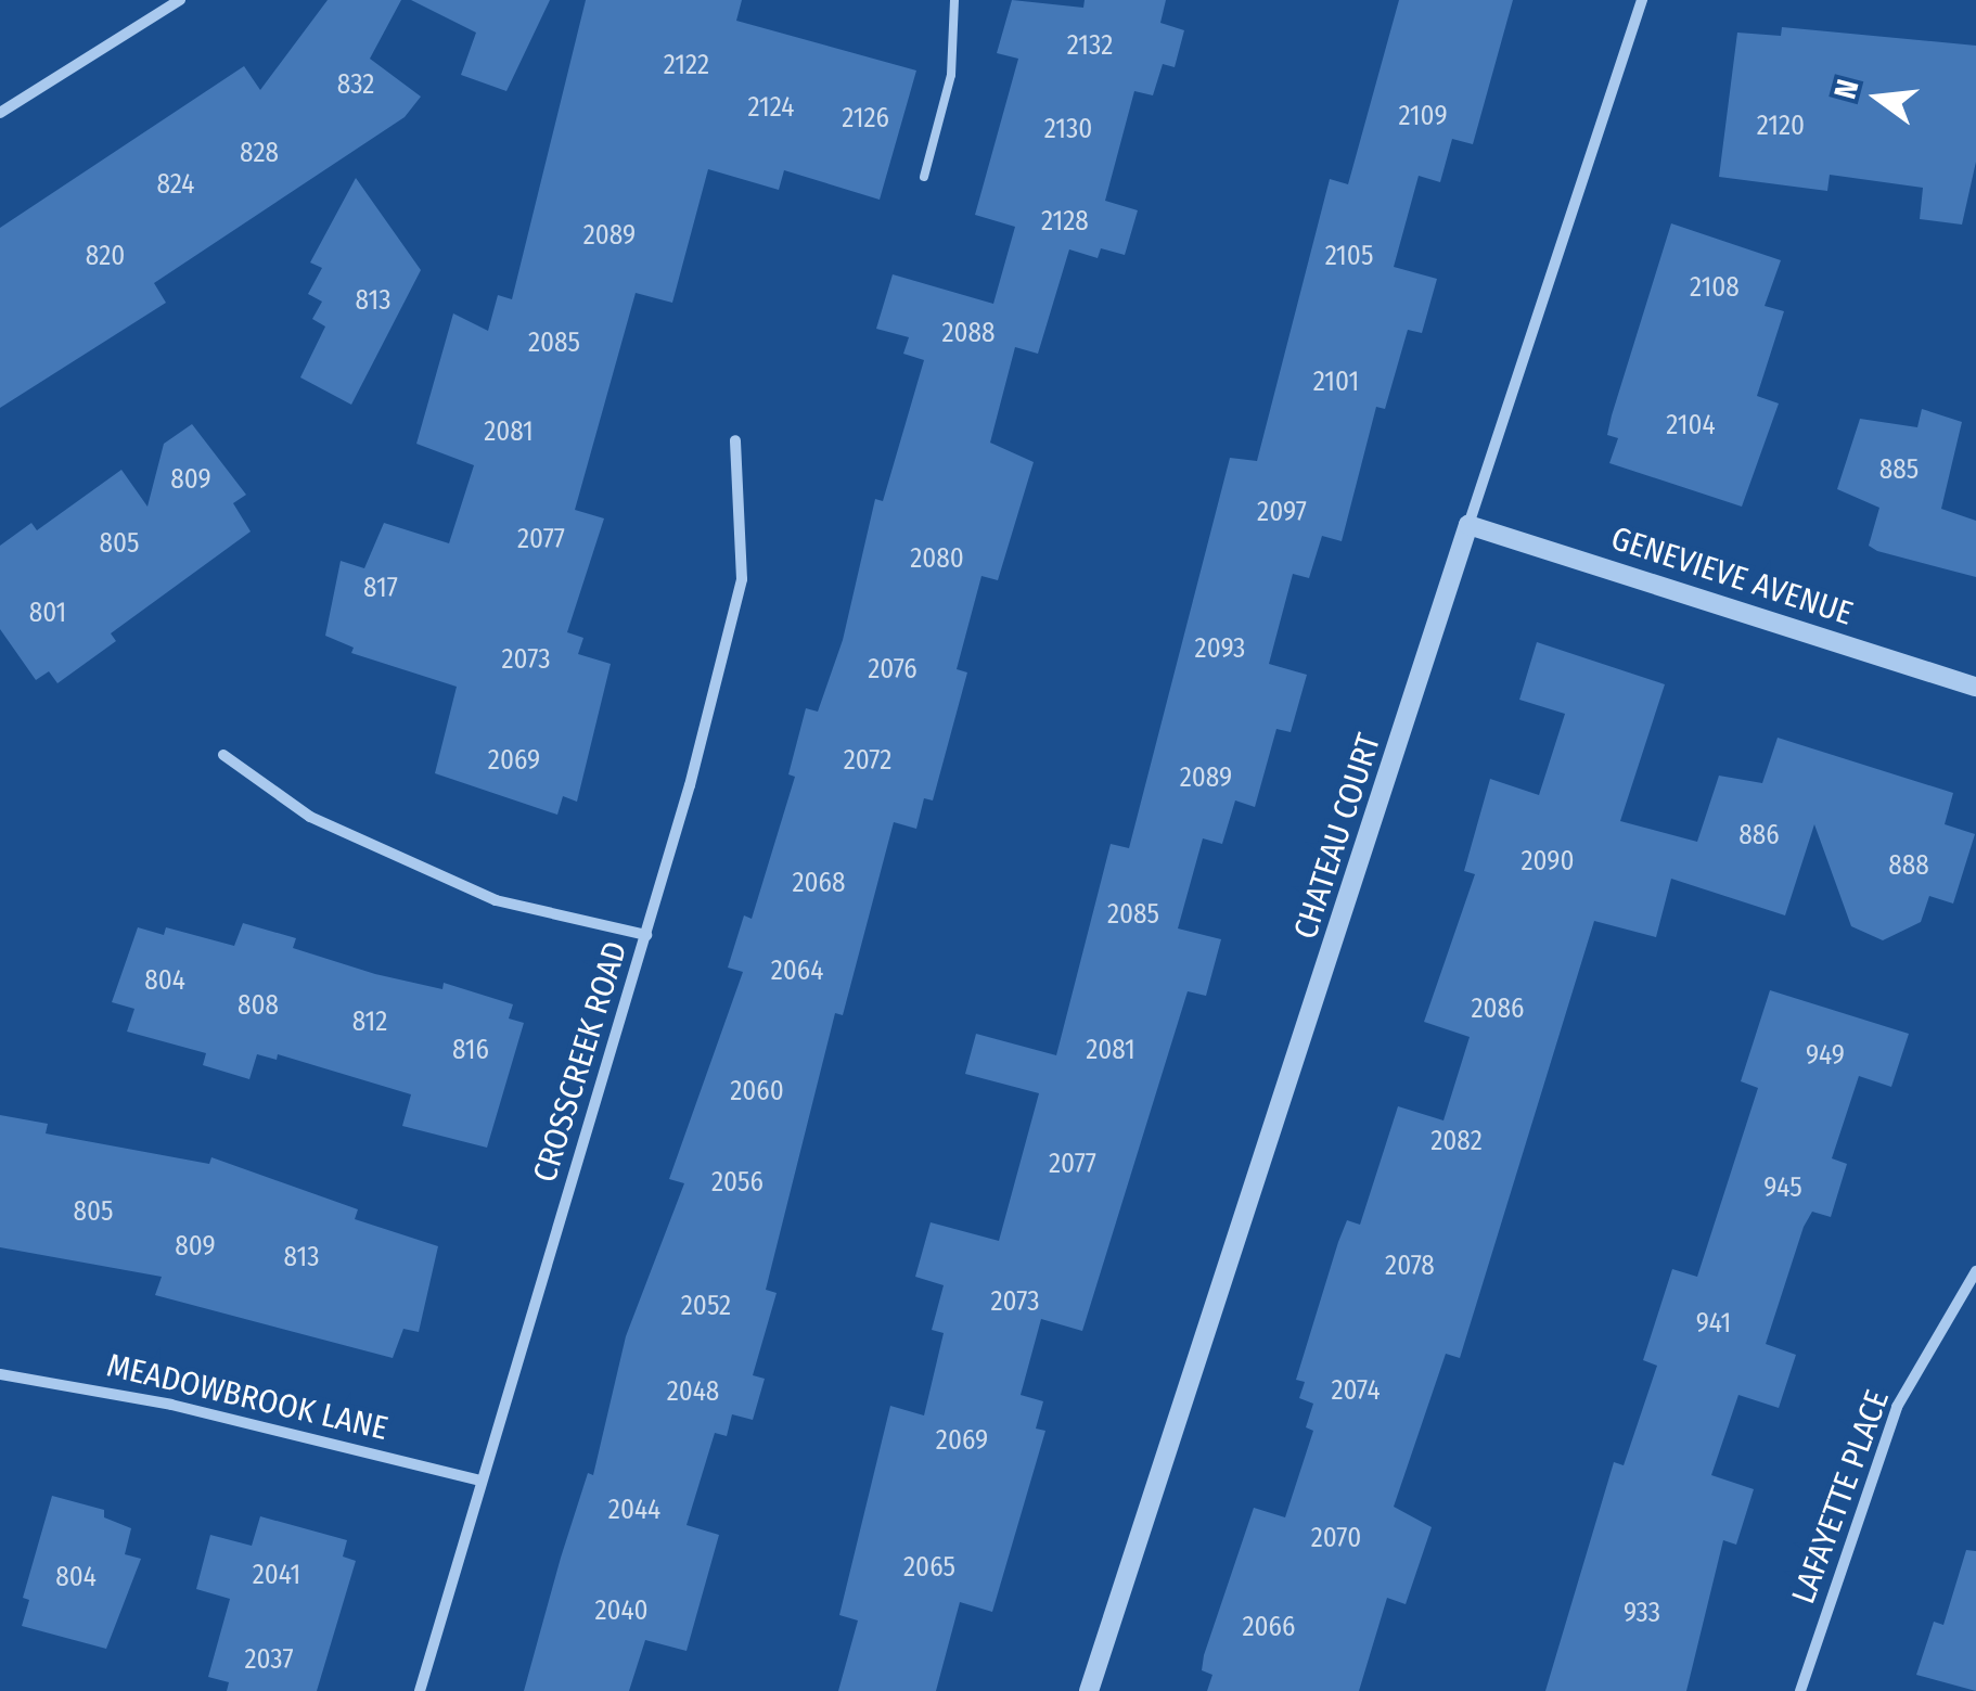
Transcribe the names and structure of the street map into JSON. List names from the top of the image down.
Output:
{
  "streets": {
    "street": [
      "GENEVIEVE AVENUE",
      "CHATEAU COURT",
      "CROSSCREEK ROAD",
      "MEADOWBROOK LANE",
      "LAFAYETTE PLACE"
    ]
  },
  "crossings": [
    ["GENEVIEVE AVENUE", "CHATEAU COURT"],
    ["CROSSCREEK ROAD", "MEADOWBROOK LANE"]
  ],
  "house_numbers": [
    "2132",
    "2122",
    "832",
    "2124",
    "2109",
    "2126",
    "2120",
    "2130",
    "828",
    "824",
    "2128",
    "2089",
    "820",
    "2105",
    "2108",
    "813",
    "2088",
    "2085",
    "2101",
    "2104",
    "2081",
    "885",
    "809",
    "2097",
    "2077",
    "805",
    "2080",
    "817",
    "801",
    "2093",
    "2073",
    "2076",
    "2069",
    "2072",
    "2089",
    "886",
    "2090",
    "888",
    "2068",
    "2085",
    "2064",
    "804",
    "808",
    "2086",
    "812",
    "816",
    "2081",
    "949",
    "2060",
    "2082",
    "2077",
    "2056",
    "945",
    "805",
    "809",
    "813",
    "2078",
    "2073",
    "2052",
    "941",
    "2074",
    "2048",
    "2069",
    "2044",
    "2070",
    "2065",
    "2041",
    "804",
    "2040",
    "933",
    "2066",
    "2037"
  ],
  "north": "left"
}
